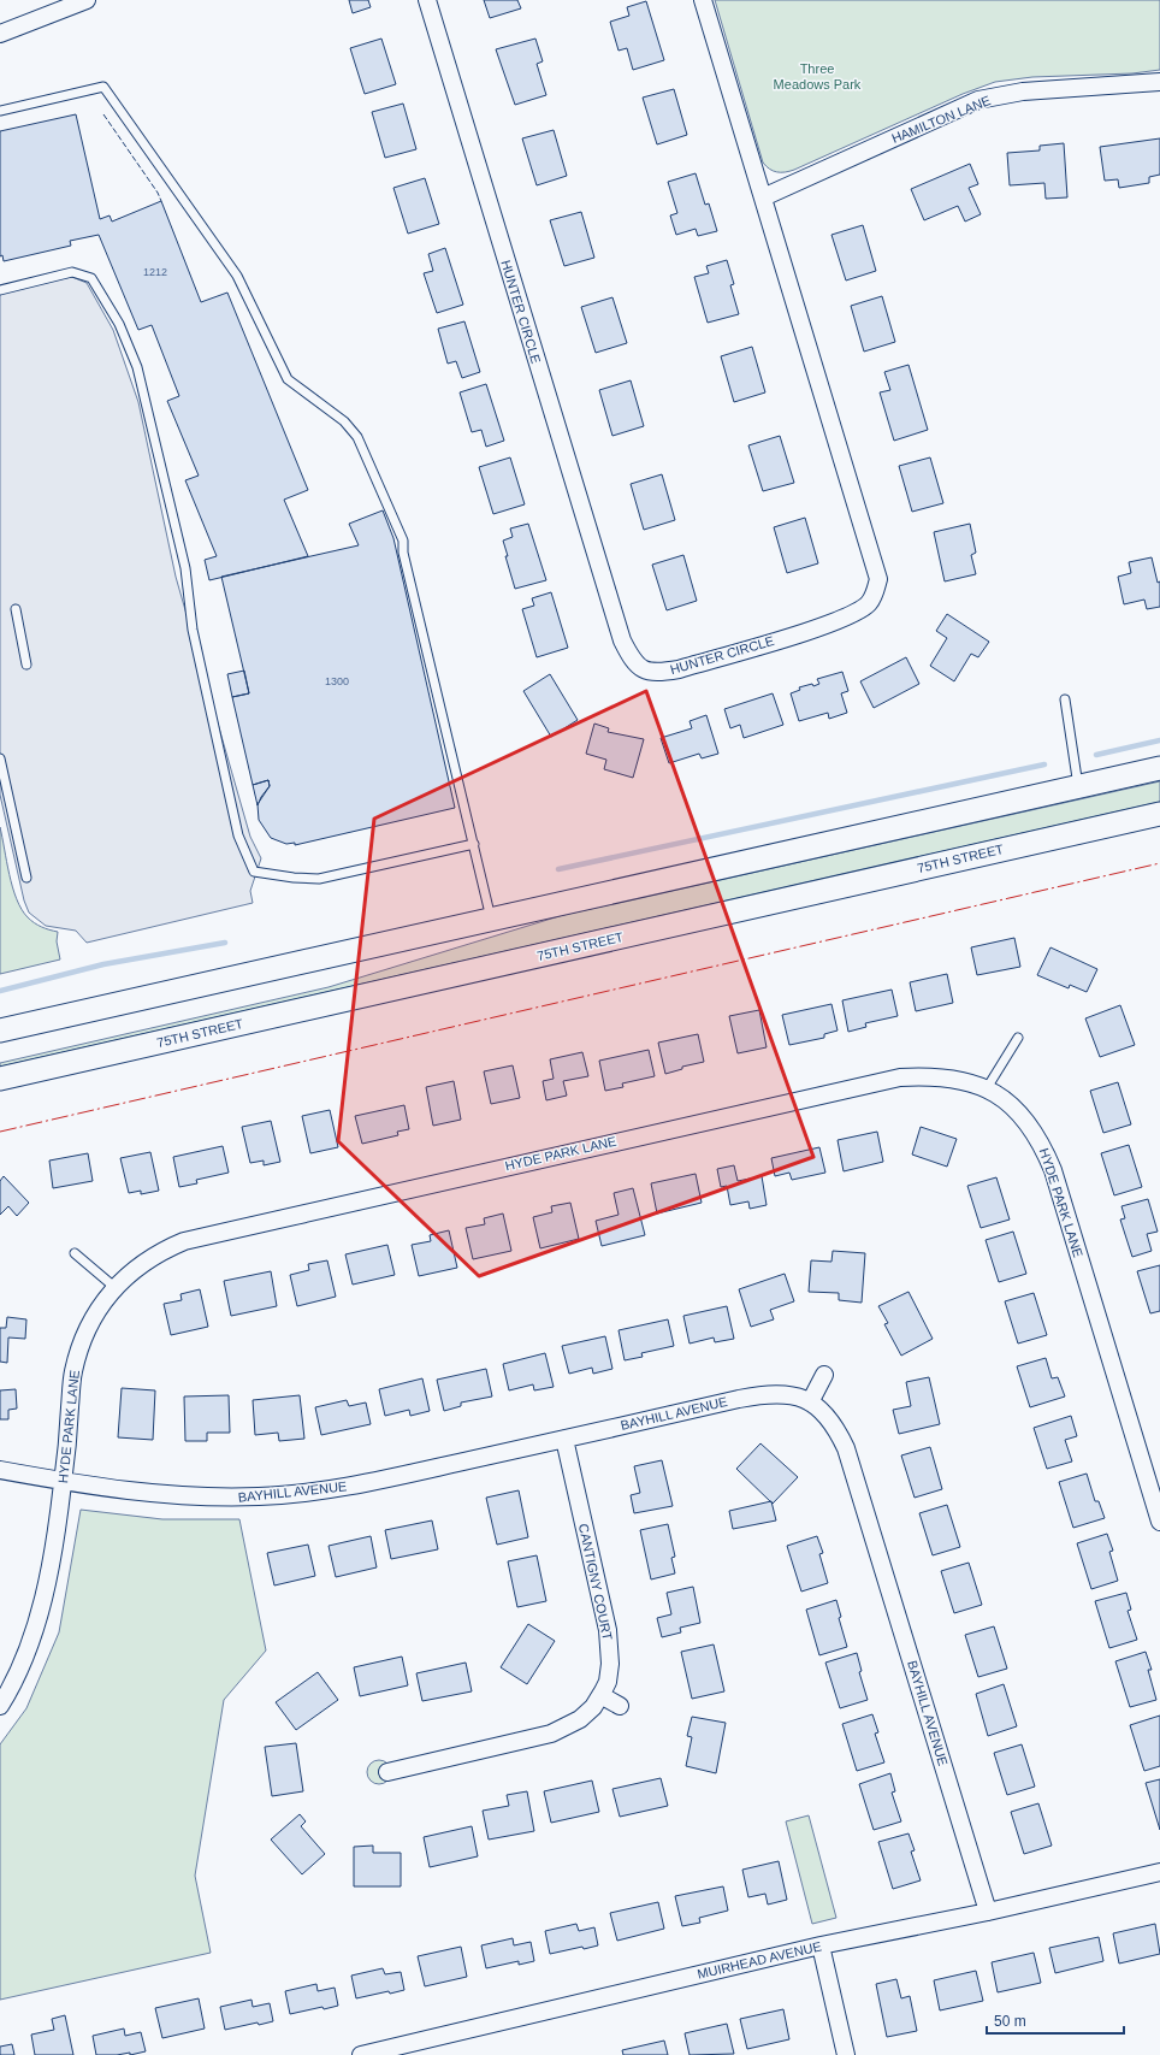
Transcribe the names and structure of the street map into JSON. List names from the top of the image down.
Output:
{
  "streets": {
    "main road": ["75TH STREET"],
    "street": [
      "HAMILTON LANE",
      "HUNTER CIRCLE",
      "HYDE PARK LANE",
      "BAYHILL AVENUE",
      "CANTIGNY COURT",
      "MUIRHEAD AVENUE"
    ]
  },
  "crossings": [
    ["HAMILTON LANE", "HUNTER CIRCLE"],
    ["HYDE PARK LANE", "BAYHILL AVENUE"],
    ["BAYHILL AVENUE", "CANTIGNY COURT"],
    ["BAYHILL AVENUE", "MUIRHEAD AVENUE"]
  ],
  "parks": ["Three Meadows Park"],
  "house_numbers": ["1212", "1300"],
  "scale_bar": "50 m"
}
